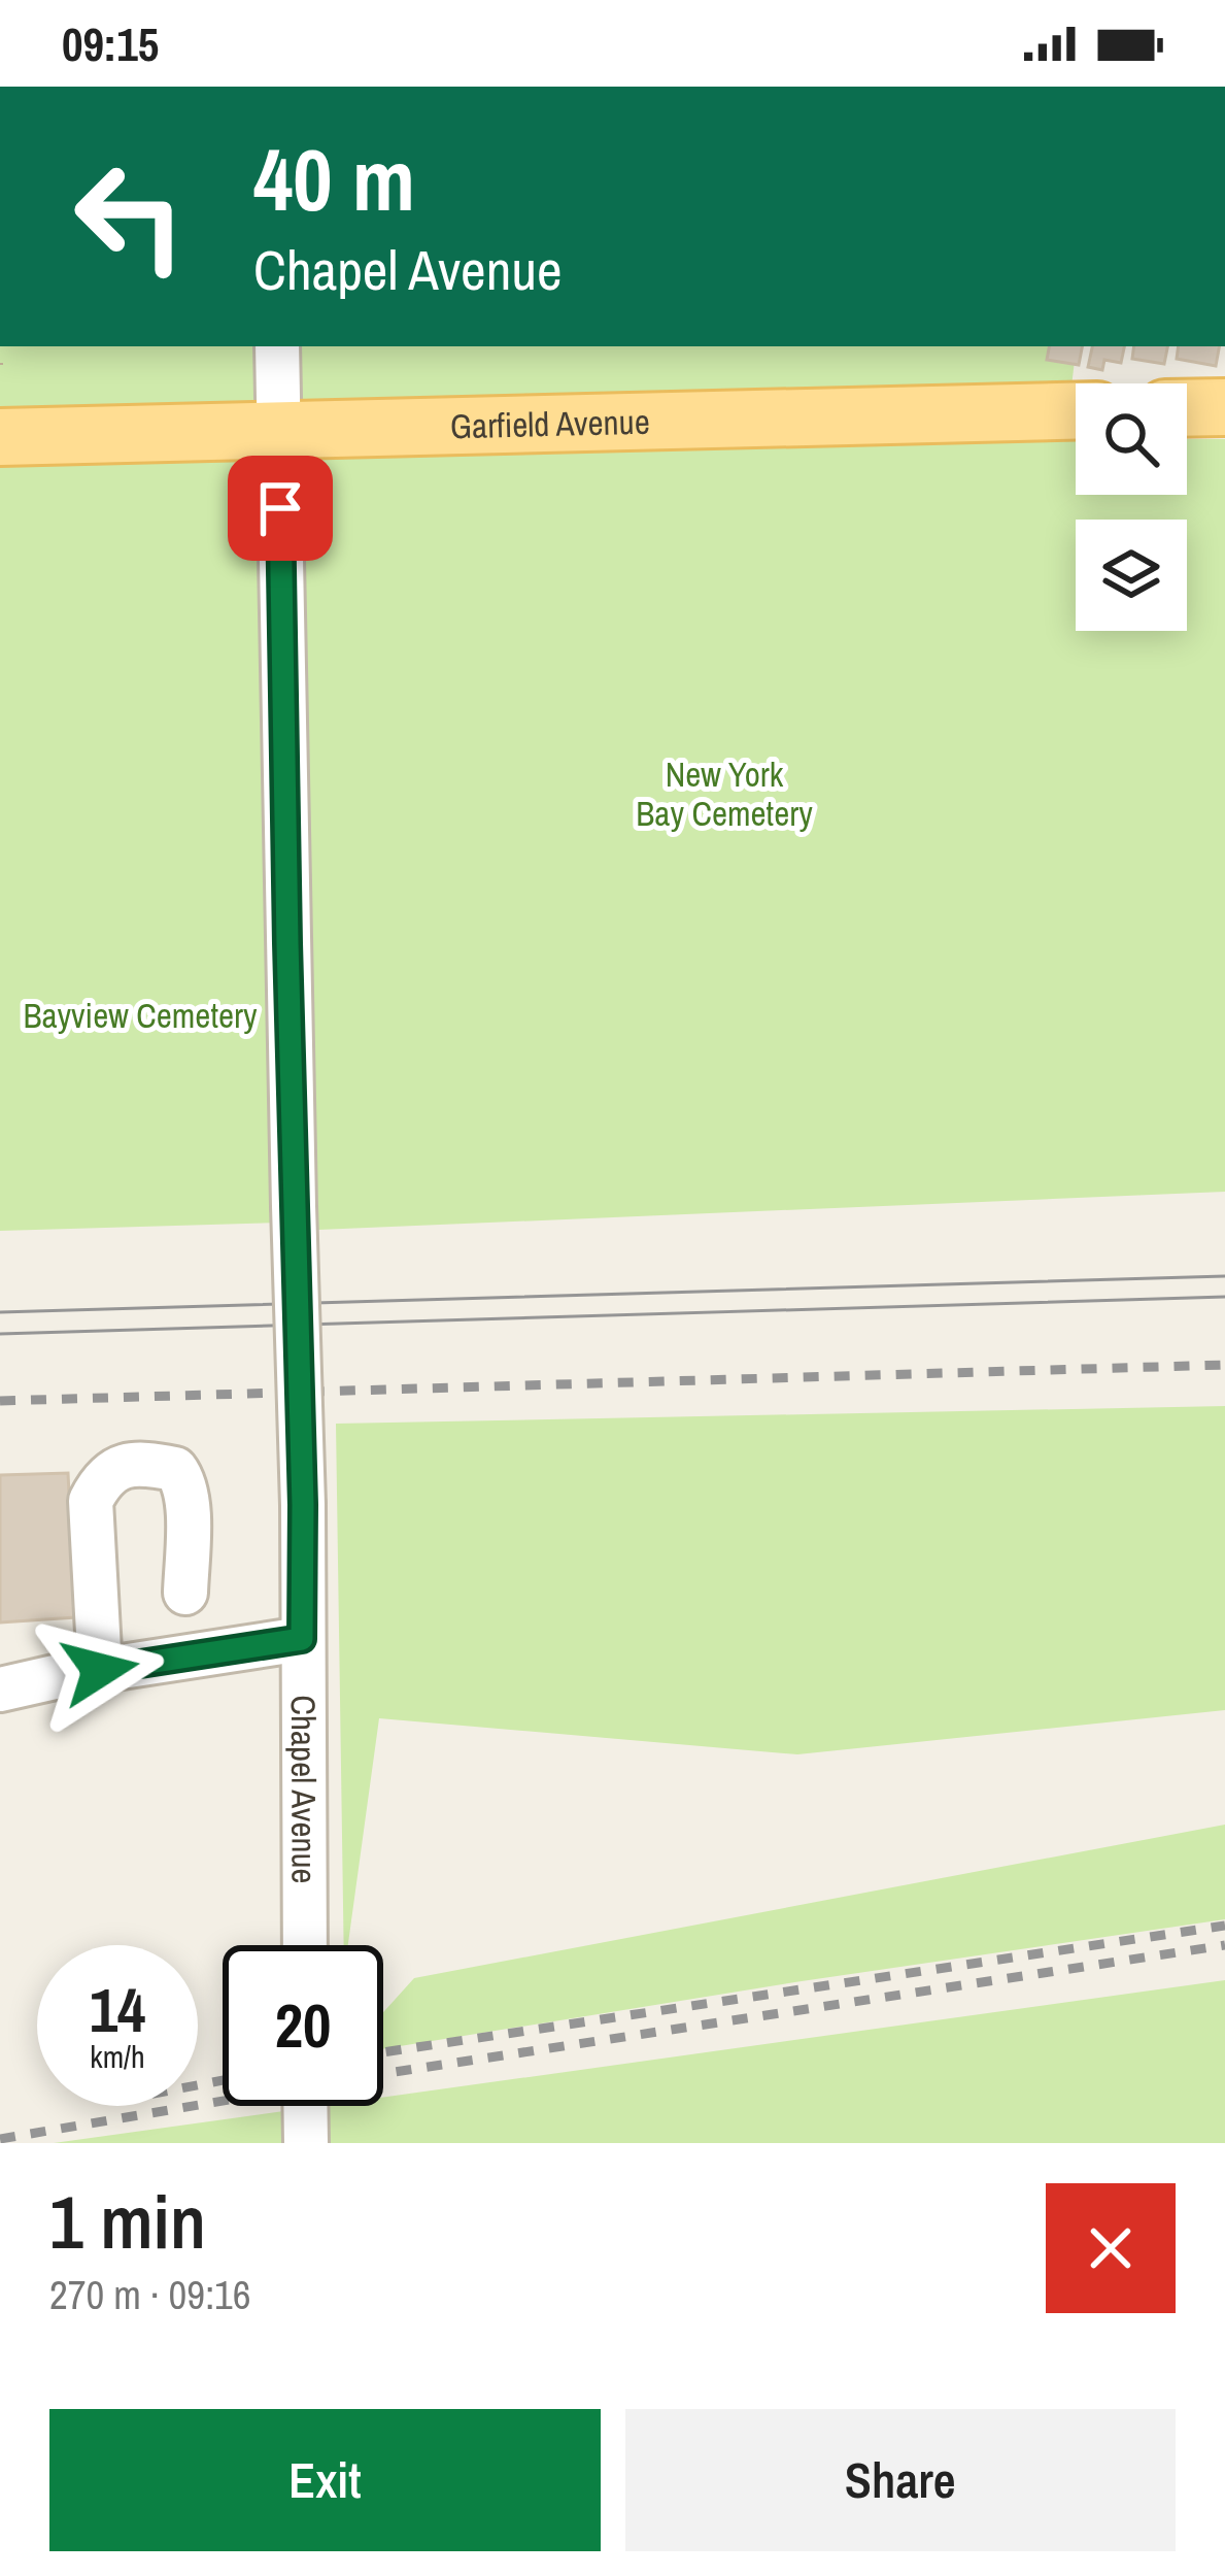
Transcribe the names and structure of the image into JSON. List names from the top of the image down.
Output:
{
  "streets": {
    "main road": ["Garfield Avenue"],
    "street": ["Chapel Avenue"]
  },
  "crossings": [
    ["Garfield Avenue", "Chapel Avenue"]
  ],
  "parks": ["New York Bay Cemetery", "Bayview Cemetery"],
  "page": {
    "status": "09:15",
    "turn": ["40 m", "Chapel Avenue"],
    "speed": "14 km/h",
    "limit": "20",
    "heading": ["1 min", "270 m · 09:16"],
    "buttons": ["Exit", "Share"]
  }
}
